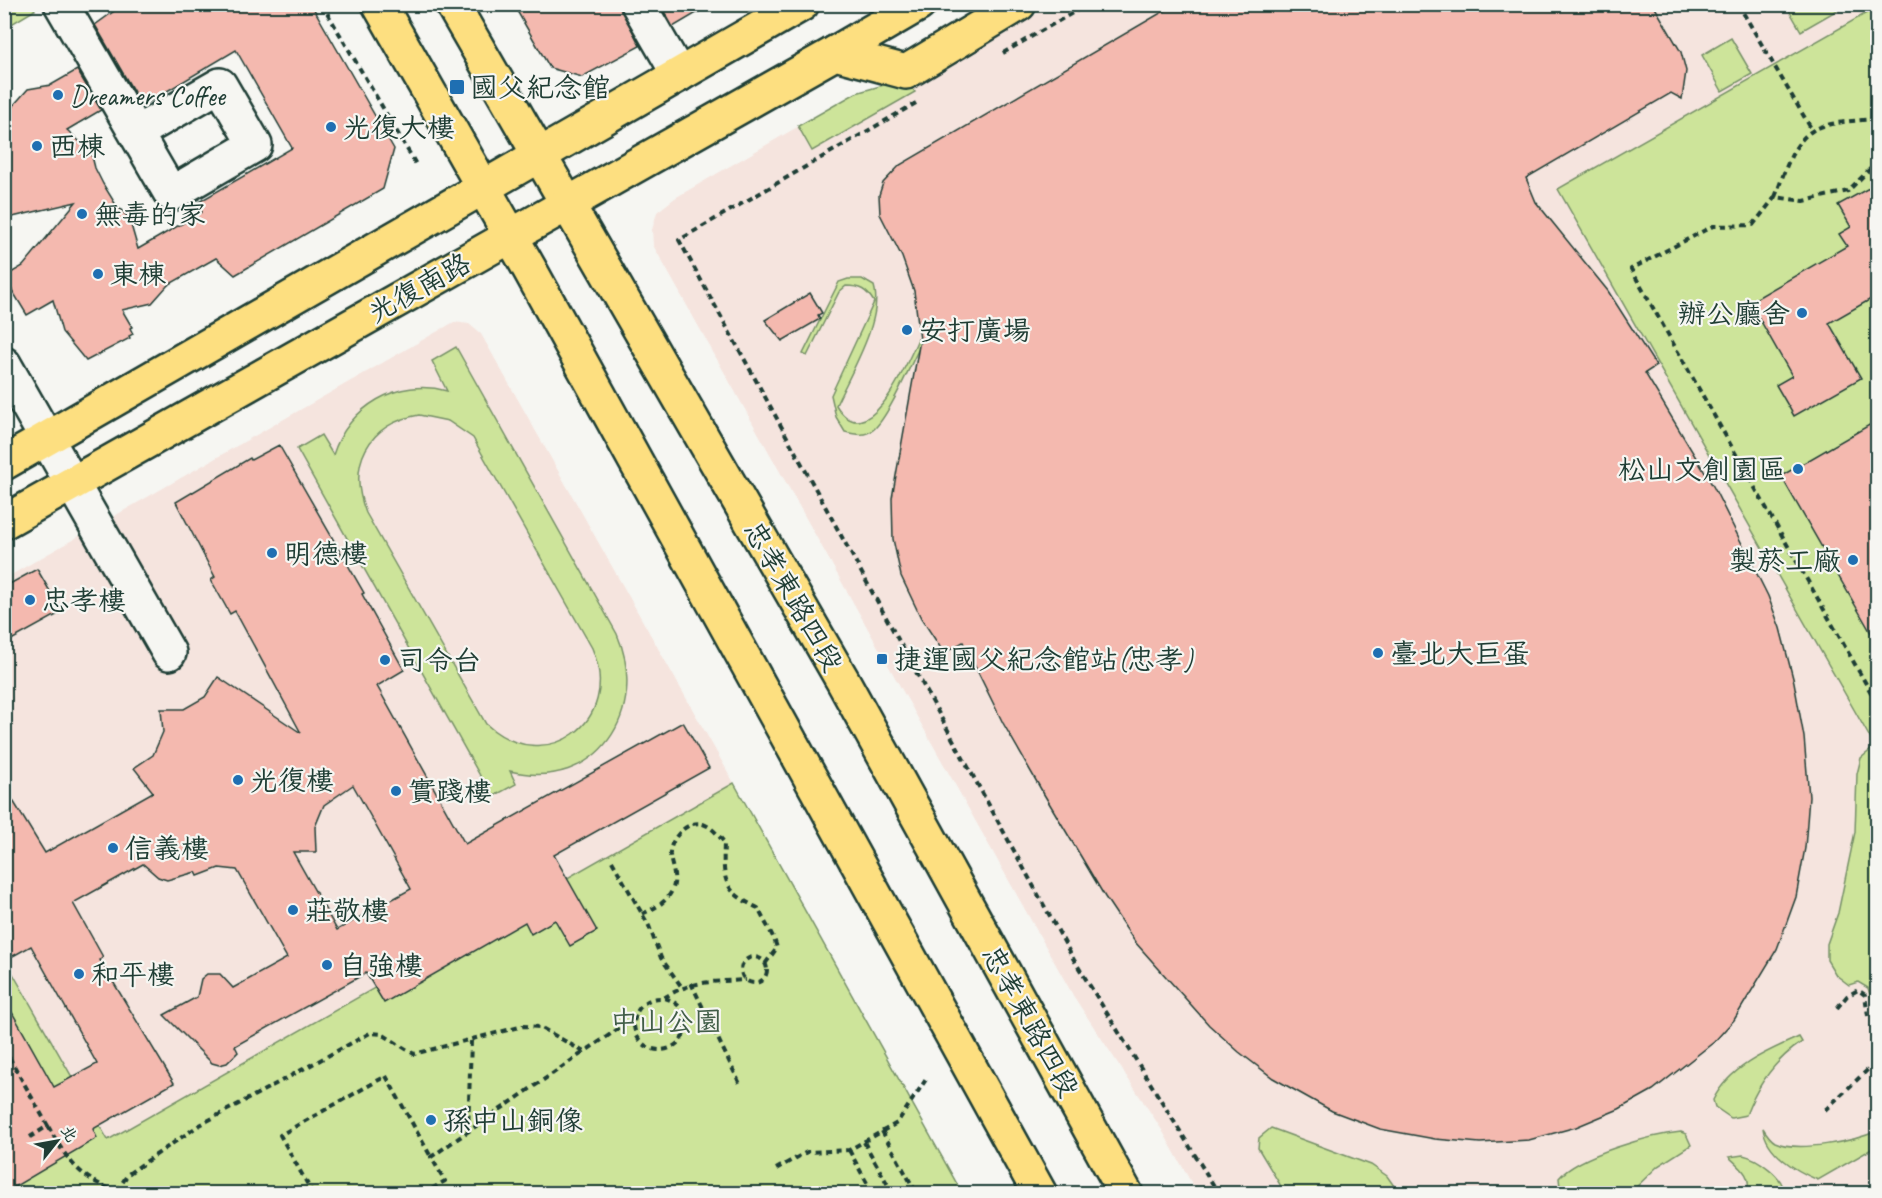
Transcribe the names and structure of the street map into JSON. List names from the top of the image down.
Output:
{
  "streets": {
    "main road": ["光復南路", "忠孝東路四段"]
  },
  "crossings": [
    ["光復南路", "忠孝東路四段"]
  ],
  "parks": ["中山公園"],
  "places": {
    "transit": ["國父紀念館", "捷運國父紀念館站(忠孝)"],
    "other": [
      "Dreamers Coffee",
      "光復大樓",
      "西棟",
      "無毒的家",
      "東棟",
      "辦公廳舍",
      "安打廣場",
      "松山文創園區",
      "明德樓",
      "製菸工廠",
      "忠孝樓",
      "臺北大巨蛋",
      "司令台",
      "光復樓",
      "實踐樓",
      "信義樓",
      "莊敬樓",
      "自強樓",
      "和平樓",
      "孫中山銅像"
    ]
  },
  "north": "top right"
}
